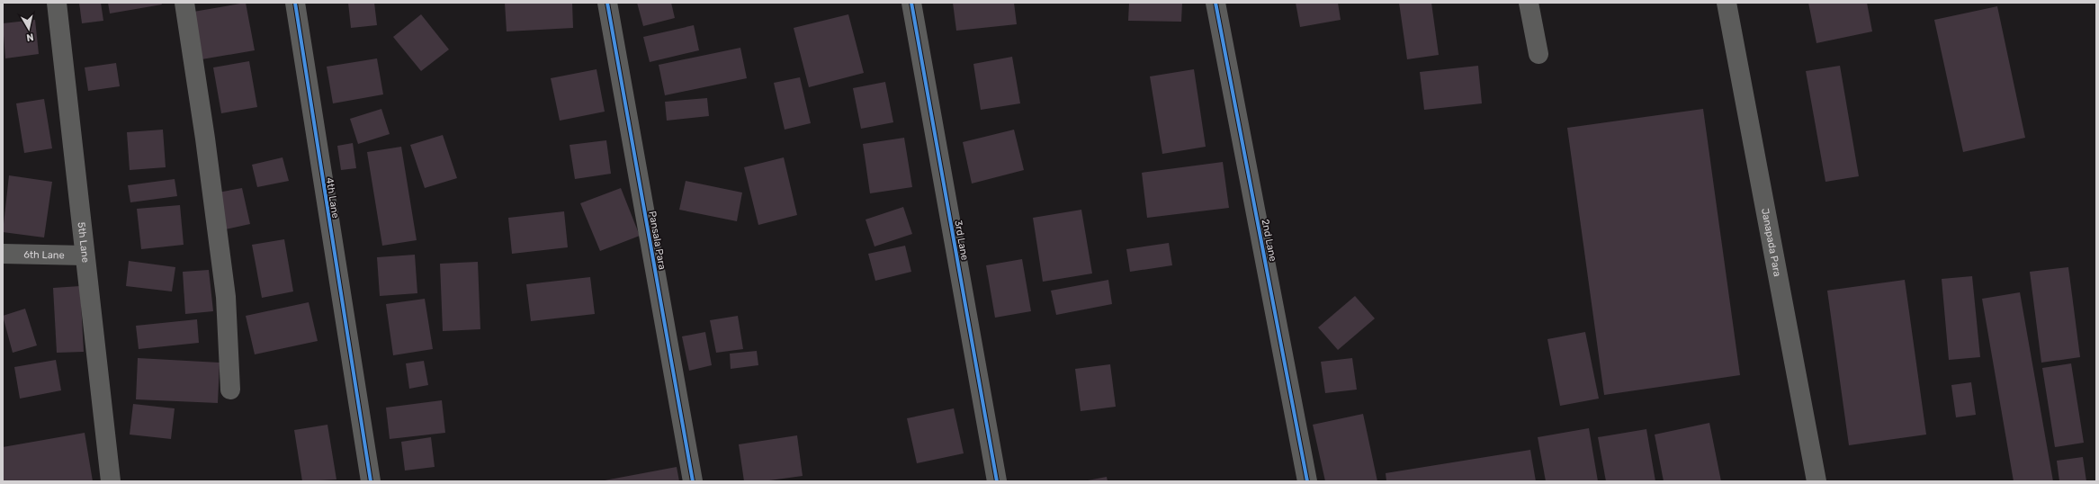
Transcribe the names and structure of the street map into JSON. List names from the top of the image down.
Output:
{
  "streets": {
    "street": [
      "4th Lane",
      "Pansala Para",
      "3rd Lane",
      "2nd Lane",
      "5th Lane",
      "Janapada Para",
      "6th Lane"
    ]
  },
  "crossings": [
    ["5th Lane", "6th Lane"]
  ],
  "north": "bottom"
}
